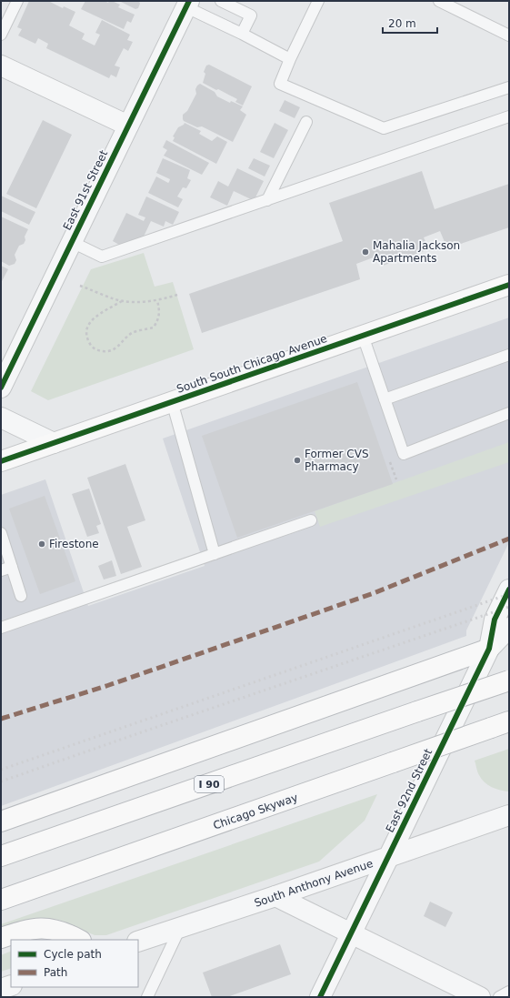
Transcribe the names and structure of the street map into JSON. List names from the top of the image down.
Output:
{
  "streets": {
    "main road": ["South South Chicago Avenue", "I 90", "Chicago Skyway"],
    "street": ["East 91st Street", "East 92nd Street", "South Anthony Avenue"]
  },
  "crossings": [
    ["East 92nd Street", "South Anthony Avenue"]
  ],
  "places": ["Mahalia Jackson Apartments", "Former CVS Pharmacy", "Firestone"],
  "legend": ["Cycle path", "Path"],
  "scale_bar": "20 m"
}
